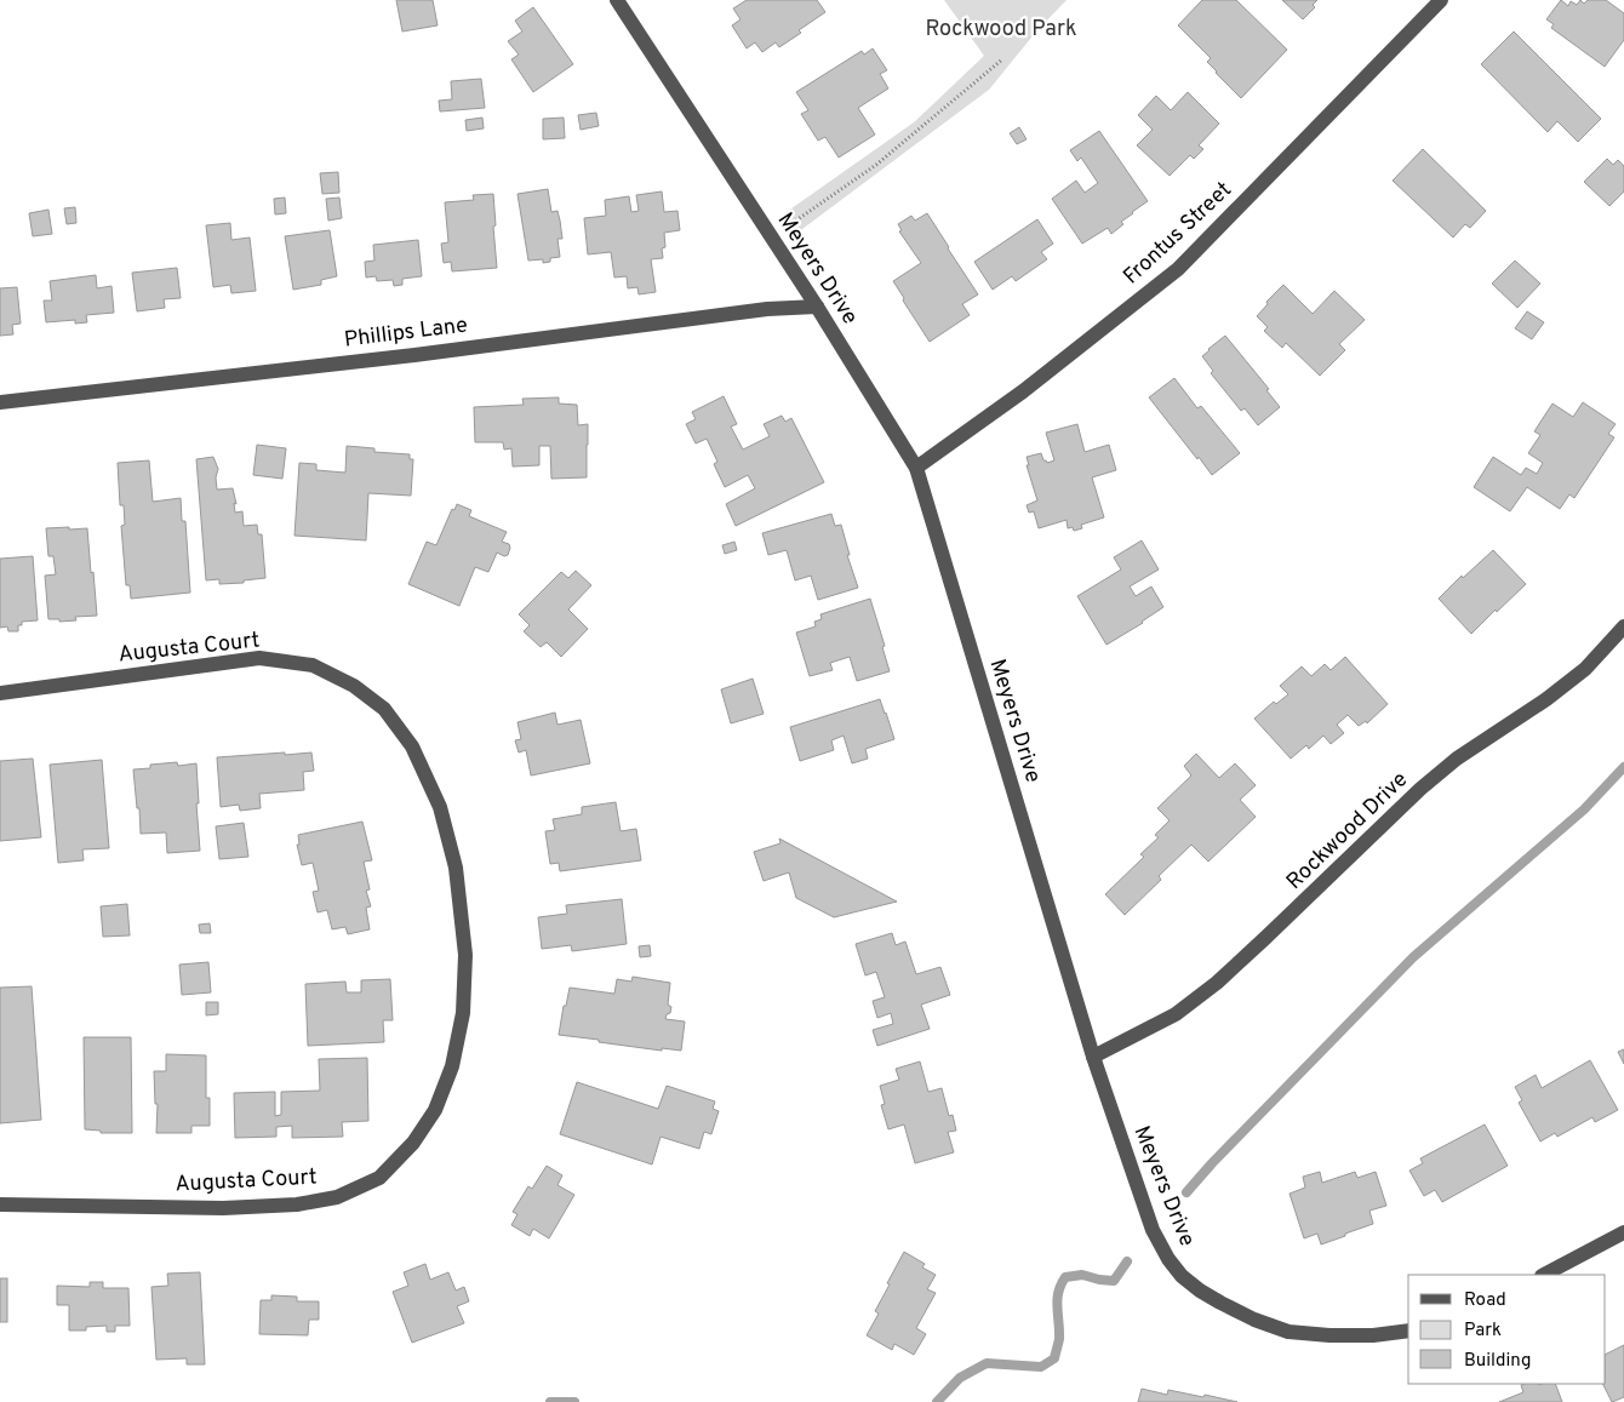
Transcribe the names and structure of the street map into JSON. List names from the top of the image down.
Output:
{
  "streets": {
    "street": [
      "Frontus Street",
      "Meyers Drive",
      "Phillips Lane",
      "Augusta Court",
      "Rockwood Drive"
    ]
  },
  "crossings": [
    ["Frontus Street", "Meyers Drive"],
    ["Meyers Drive", "Phillips Lane"],
    ["Meyers Drive", "Rockwood Drive"]
  ],
  "parks": ["Rockwood Park"],
  "legend": ["Road", "Park", "Building"]
}
